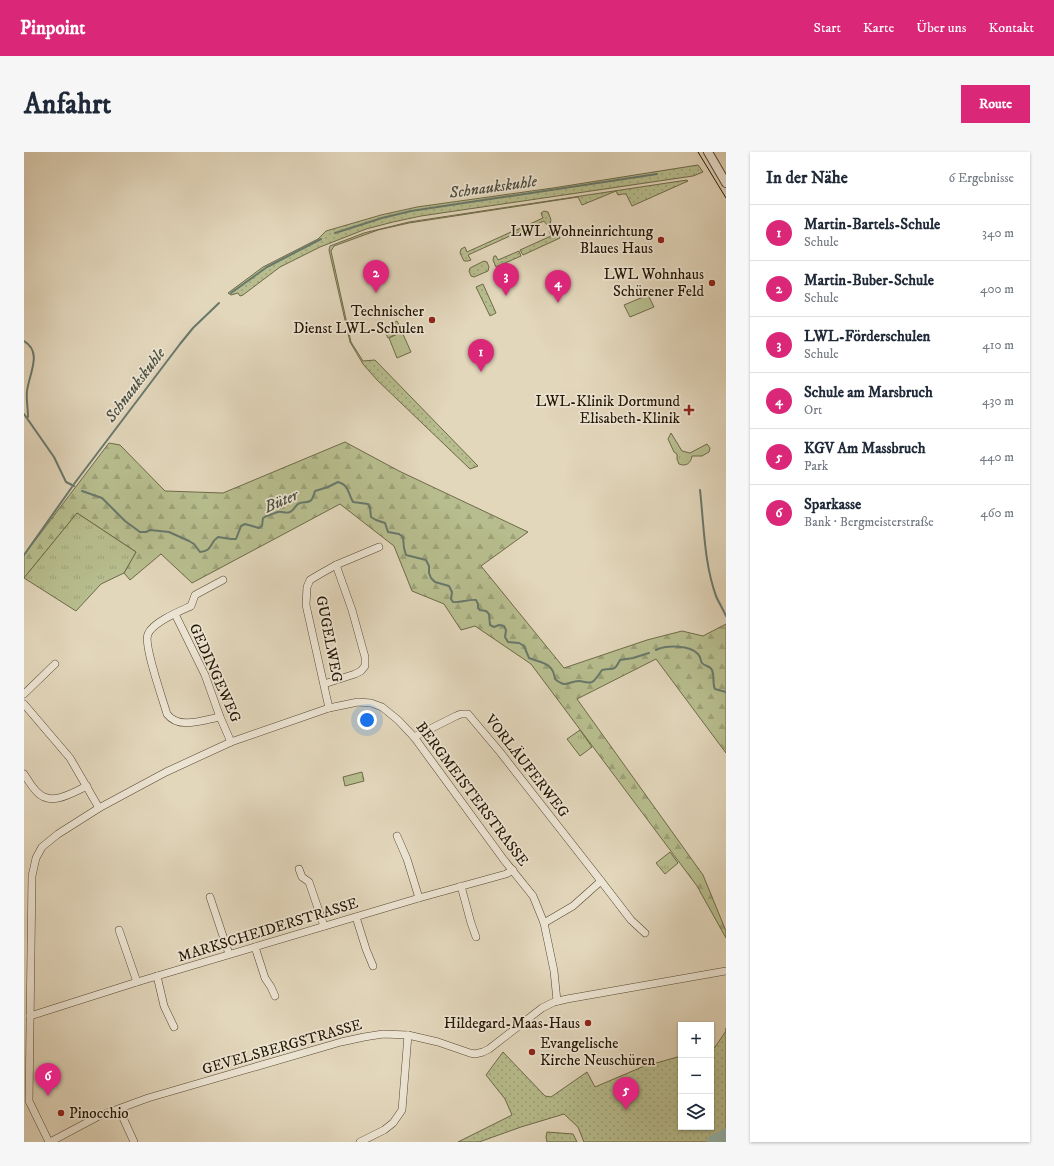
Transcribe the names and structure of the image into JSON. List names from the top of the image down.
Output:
{
  "streets": {
    "street": [
      "GUGELWEG",
      "GEDINGEWEG",
      "VORLÄUFERWEG",
      "BERGMEISTERSTRASSE",
      "MARKSCHEIDERSTRASSE",
      "GEVELSBERGSTRASSE"
    ]
  },
  "crossings": [
    ["GUGELWEG", "BERGMEISTERSTRASSE"],
    ["GEDINGEWEG", "BERGMEISTERSTRASSE"],
    ["VORLÄUFERWEG", "BERGMEISTERSTRASSE"],
    ["BERGMEISTERSTRASSE", "MARKSCHEIDERSTRASSE"],
    ["BERGMEISTERSTRASSE", "GEVELSBERGSTRASSE"]
  ],
  "water": ["Schnaukskuhle", "Büter"],
  "places": {
    "other": [
      "LWL Wohneinrichtung Blaues Haus",
      "LWL Wohnhaus Schürener Feld",
      "Technischer Dienst LWL-Schulen",
      "Hildegard-Maas-Haus",
      "Evangelische Kirche Neuschüren",
      "Pinocchio"
    ],
    "health": ["LWL-Klinik Dortmund Elisabeth-Klinik"]
  },
  "page": {
    "header": "Pinpoint",
    "nav": [
      "Start",
      "Karte",
      "Über uns",
      "Kontakt"
    ],
    "buttons": "Route",
    "title": "Anfahrt",
    "heading": ["In der Nähe", "6 Ergebnisse"],
    "list": [
      {
        "mark": "1",
        "name": "Martin-Bartels-Schule",
        "note": "Schule",
        "value": "340 m"
      },
      {
        "mark": "2",
        "name": "Martin-Buber-Schule",
        "note": "Schule",
        "value": "400 m"
      },
      {
        "mark": "3",
        "name": "LWL-Förderschulen",
        "note": "Schule",
        "value": "410 m"
      },
      {
        "mark": "4",
        "name": "Schule am Marsbruch",
        "note": "Ort",
        "value": "430 m"
      },
      {
        "mark": "5",
        "name": "KGV Am Massbruch",
        "note": "Park",
        "value": "440 m"
      },
      {
        "mark": "6",
        "name": "Sparkasse",
        "note": "Bank · Bergmeisterstraße",
        "value": "460 m"
      }
    ],
    "pins": [
      "2",
      "3",
      "4",
      "1",
      "6",
      "5"
    ],
    "map_buttons": ["+", "−"]
  }
}
